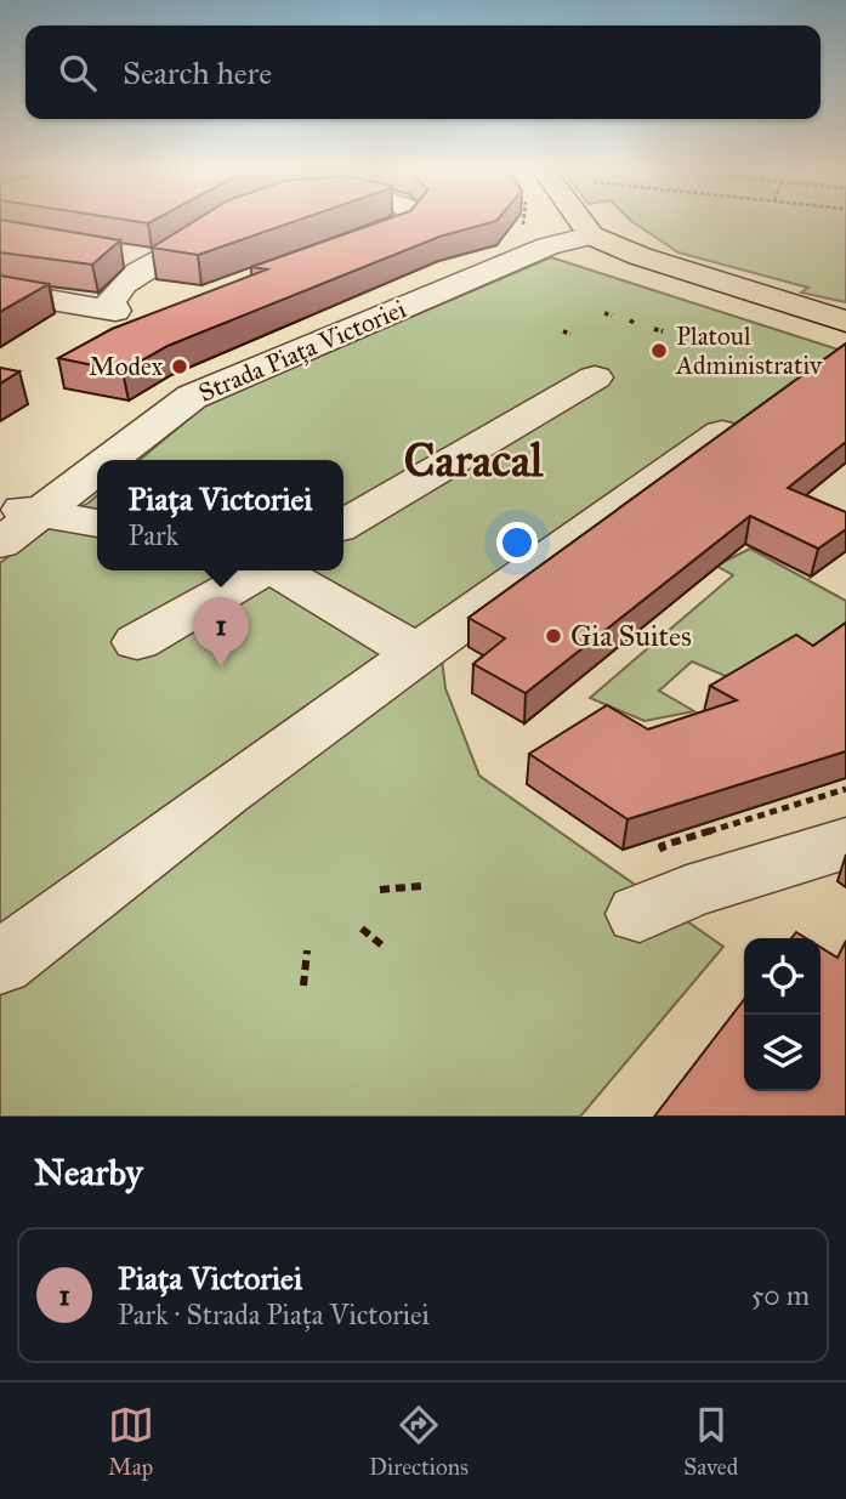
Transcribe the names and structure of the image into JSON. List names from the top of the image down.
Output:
{
  "streets": {
    "street": ["Strada Piața Victoriei"]
  },
  "districts": ["Caracal"],
  "places": ["Platoul Administrativ", "Modex", "Gia Suites"],
  "page": {
    "search": "Search here",
    "popup": ["Piața Victoriei", "Park"],
    "pins": "1",
    "heading": "Nearby",
    "list": [
      {
        "mark": "1",
        "name": "Piața Victoriei",
        "note": "Park · Strada Piața Victoriei",
        "value": "50 m"
      }
    ],
    "nav": ["Map", "Directions", "Saved"]
  }
}
